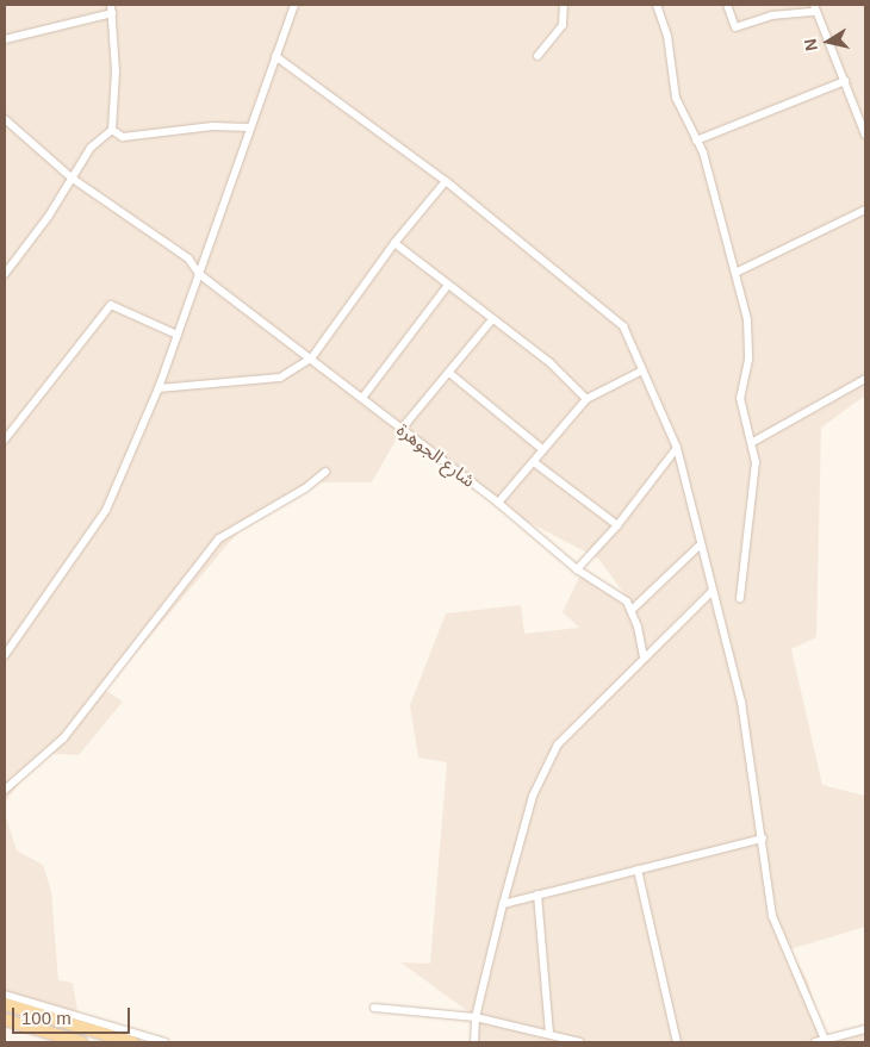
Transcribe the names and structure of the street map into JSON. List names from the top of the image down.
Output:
{
  "streets": {
    "street": ["شارع الجوهرة"]
  },
  "scale_bar": "100 m",
  "north": "left"
}
